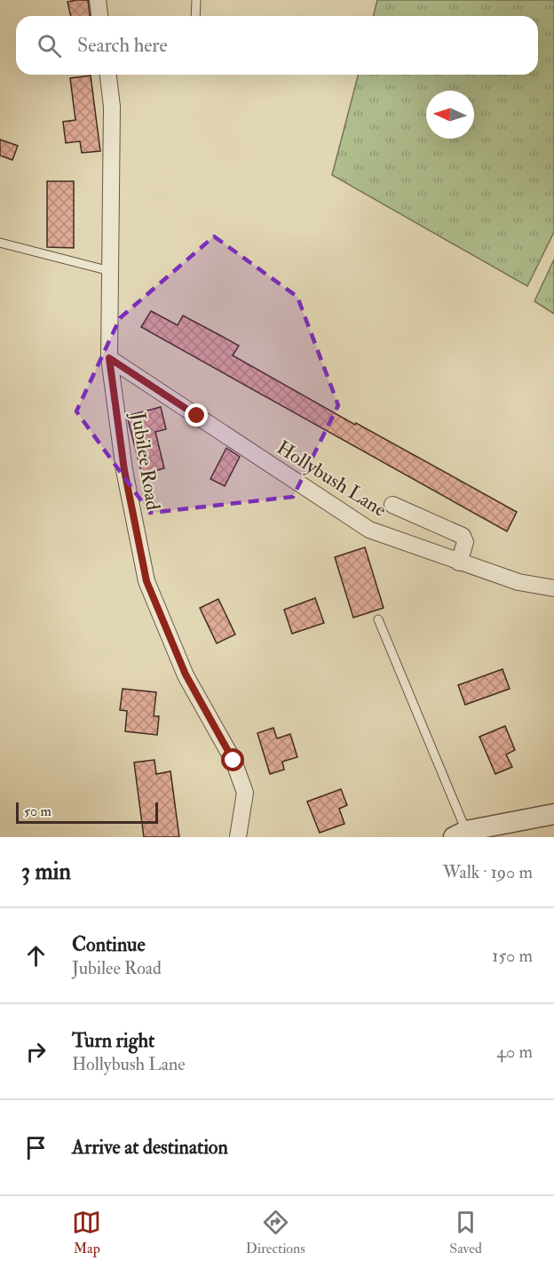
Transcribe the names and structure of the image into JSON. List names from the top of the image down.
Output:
{
  "streets": {
    "street": ["Jubilee Road", "Hollybush Lane"]
  },
  "crossings": [
    ["Jubilee Road", "Hollybush Lane"]
  ],
  "scale_bar": "50 m",
  "north": "left",
  "page": {
    "search": "Search here",
    "scale": "50 m",
    "heading": ["3 min", "Walk · 190 m"],
    "list": [
      ["Continue", "Jubilee Road", "150 m"],
      ["Turn right", "Hollybush Lane", "40 m"],
      "Arrive at destination"
    ],
    "nav": ["Map", "Directions", "Saved"]
  }
}
